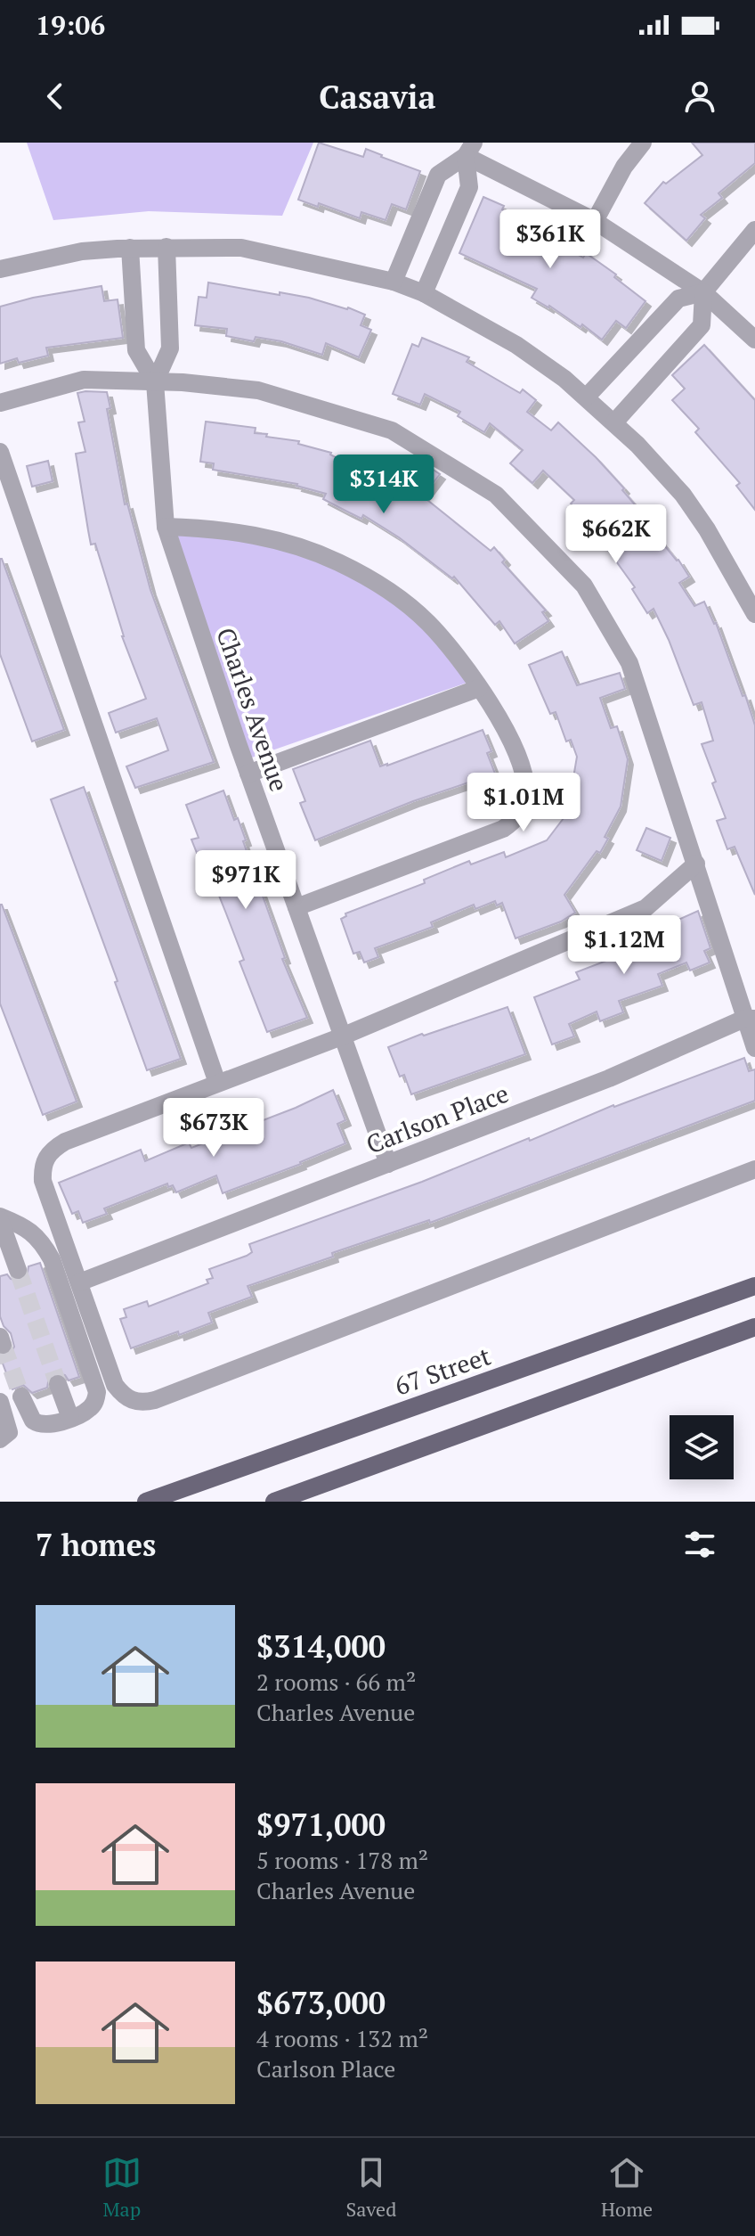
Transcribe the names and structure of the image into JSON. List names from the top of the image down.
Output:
{
  "streets": {
    "main road": ["67 Street"],
    "street": ["Charles Avenue", "Carlson Place"]
  },
  "crossings": [
    ["Charles Avenue", "Carlson Place"]
  ],
  "page": {
    "status": "19:06",
    "header": "Casavia",
    "price": [
      "$361K",
      "$314K",
      "$662K",
      "$1.01M",
      "$971K",
      "$1.12M",
      "$673K"
    ],
    "heading": "7 homes",
    "list": [
      {
        "name": "$314,000",
        "note": "2 rooms · 66 m² · Charles Avenue"
      },
      {
        "name": "$971,000",
        "note": "5 rooms · 178 m² · Charles Avenue"
      },
      {
        "name": "$673,000",
        "note": "4 rooms · 132 m² · Carlson Place"
      }
    ],
    "tabs": ["Map", "Saved", "Home"]
  }
}
